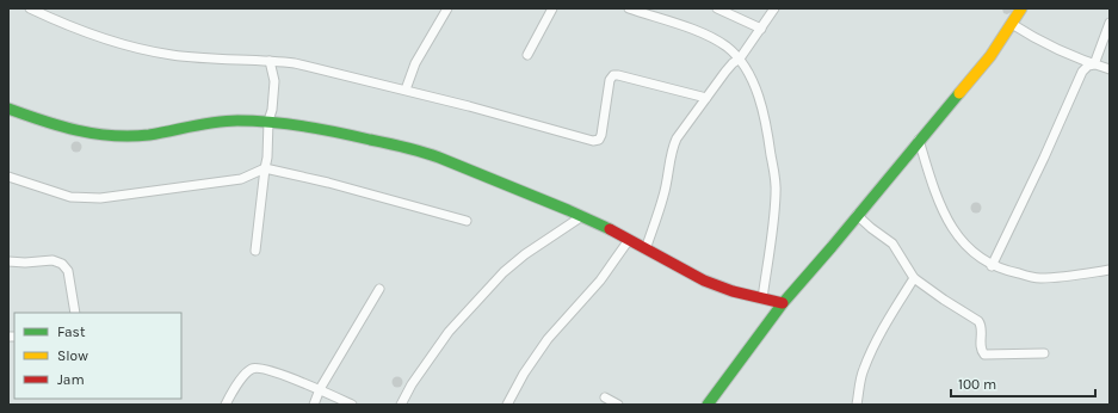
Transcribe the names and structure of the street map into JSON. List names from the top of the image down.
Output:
{
  "legend": ["Fast", "Slow", "Jam"],
  "scale_bar": "100 m"
}
